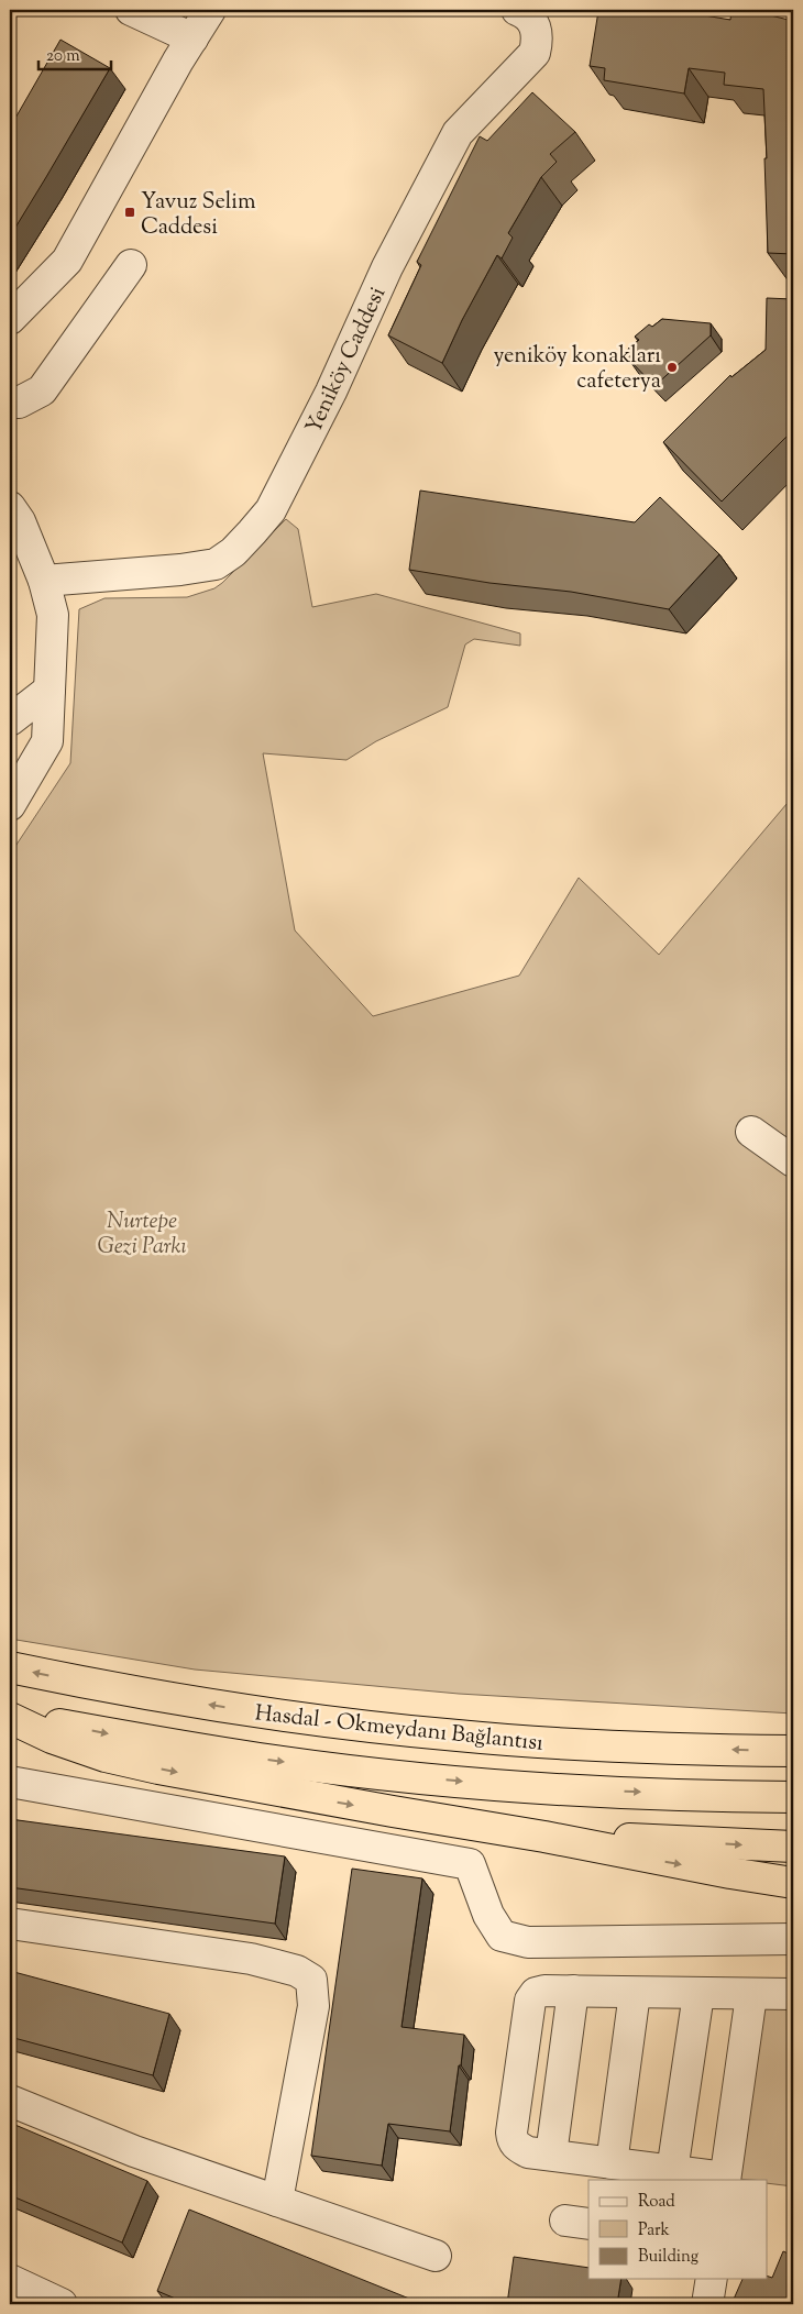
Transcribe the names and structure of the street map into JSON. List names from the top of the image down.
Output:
{
  "streets": {
    "highway": ["Hasdal - Okmeydanı Bağlantısı"],
    "street": ["Yeniköy Caddesi"]
  },
  "parks": ["Nurtepe Gezi Parkı"],
  "places": {
    "transit": ["Yavuz Selim Caddesi"],
    "other": ["yeniköy konakları cafeterya"]
  },
  "legend": ["Road", "Park", "Building"],
  "scale_bar": "20 m"
}
